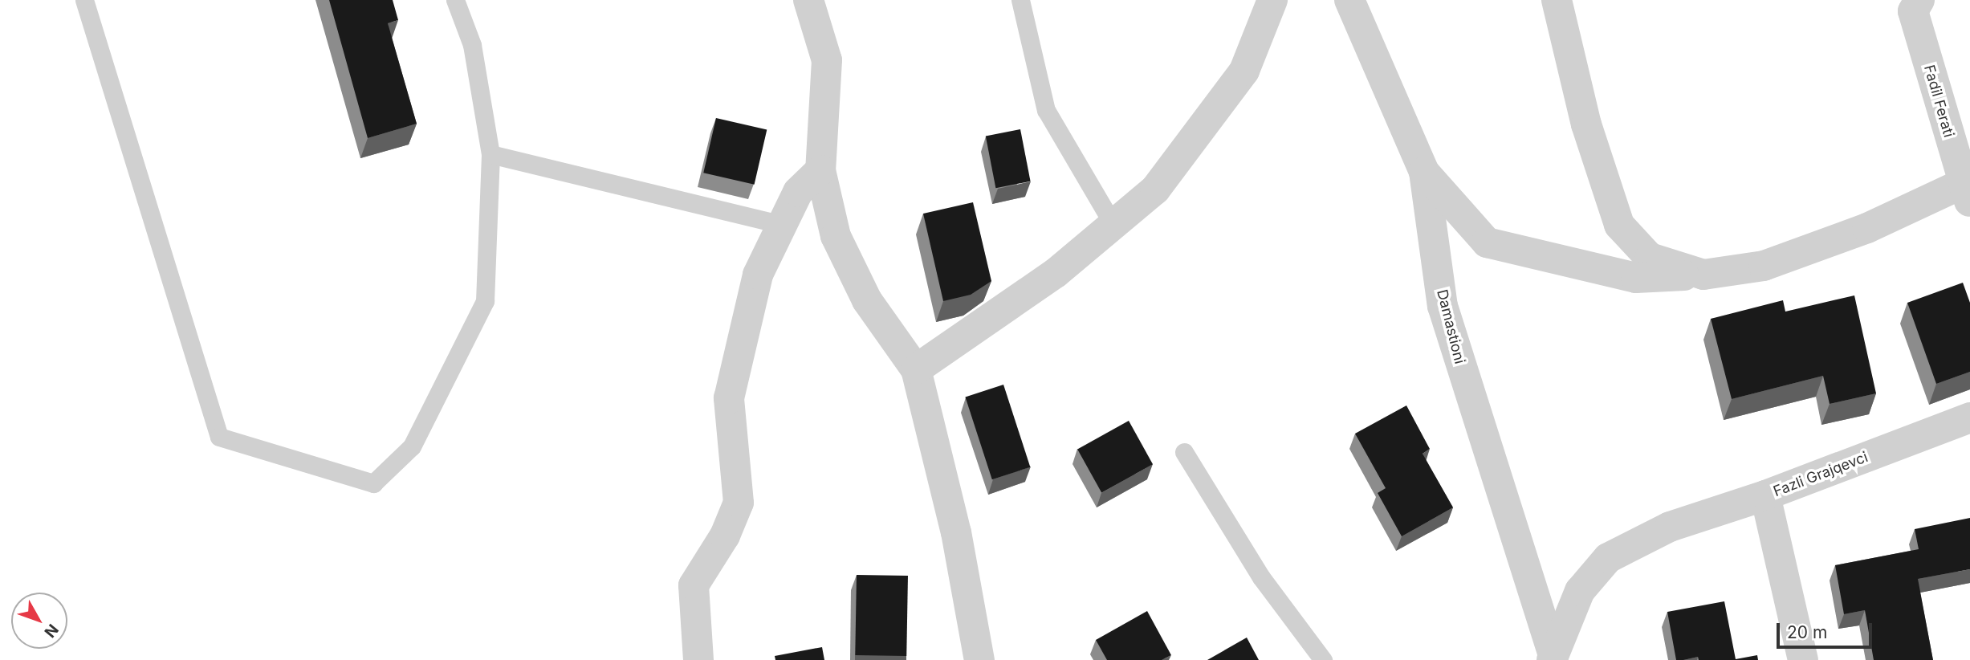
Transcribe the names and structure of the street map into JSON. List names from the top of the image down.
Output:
{
  "streets": {
    "street": ["Fadil Ferati", "Damastioni", "Fazli Grajqevci"]
  },
  "crossings": [
    ["Damastioni", "Fazli Grajqevci"]
  ],
  "scale_bar": "20 m",
  "north": "bottom right"
}
